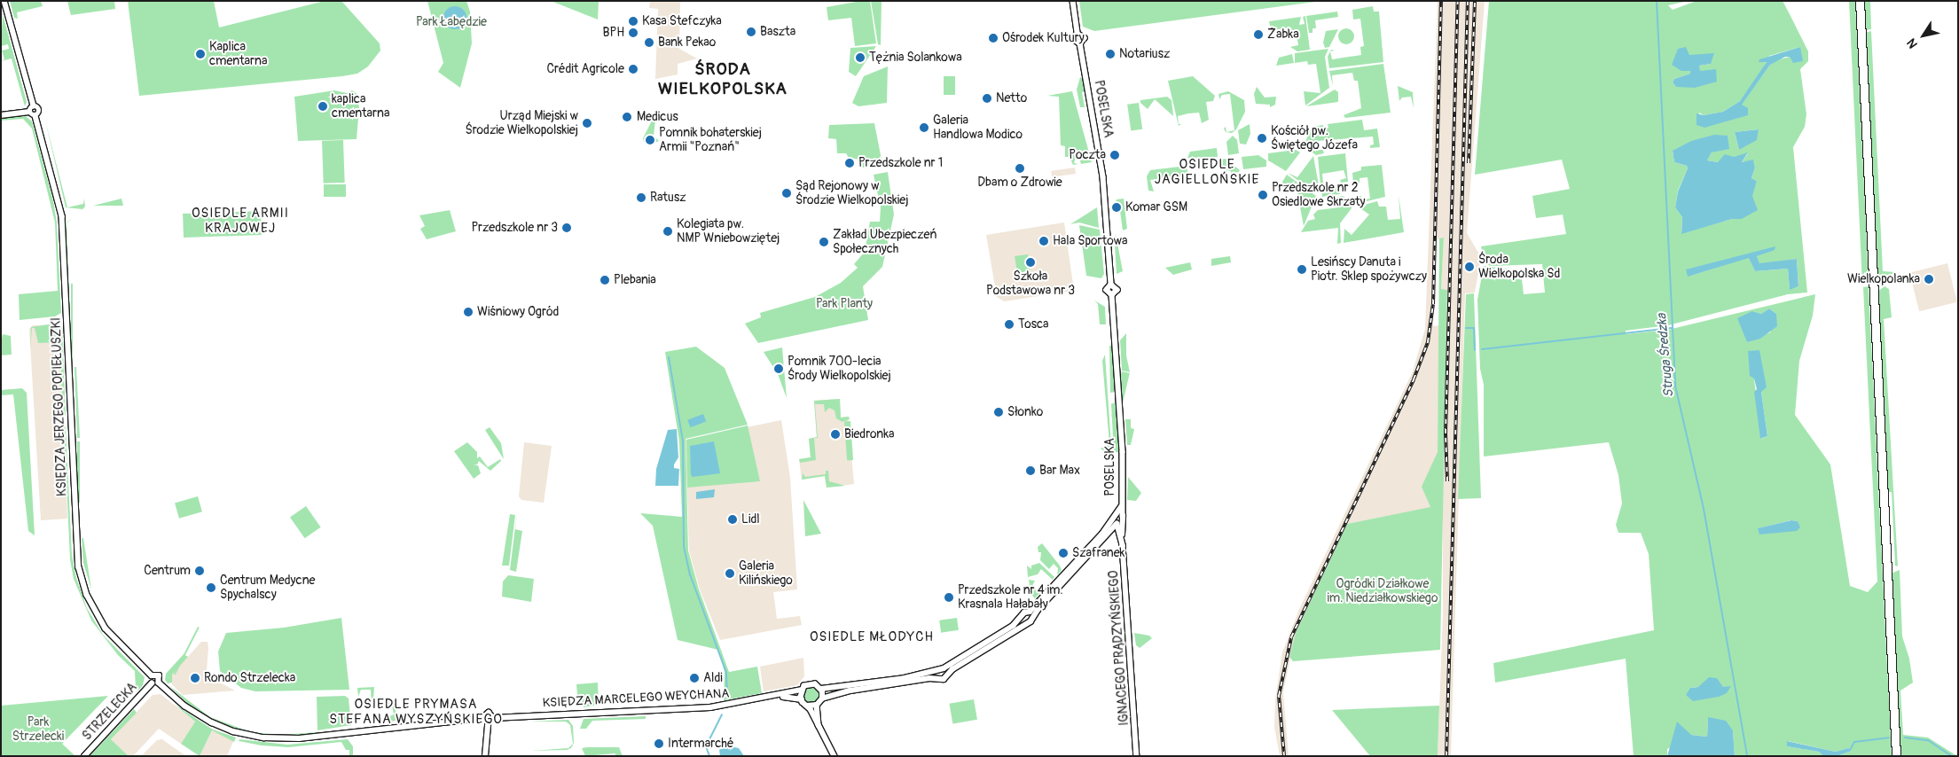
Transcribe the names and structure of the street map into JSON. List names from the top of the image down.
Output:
{
  "streets": {
    "street": [
      "POSELSKA",
      "KSIĘDZA JERZEGO POPIEŁUSZKI",
      "IGNACEGO PRĄDZYŃSKIEGO",
      "KSIĘDZA MARCELEGO WEYCHANA",
      "STRZELECKA"
    ]
  },
  "crossings": [
    ["POSELSKA", "IGNACEGO PRĄDZYŃSKIEGO"]
  ],
  "districts": [
    "ŚRODA WIELKOPOLSKA",
    "OSIEDLE JAGIELLOŃSKIE",
    "OSIEDLE ARMII KRAJOWEJ",
    "OSIEDLE MŁODYCH",
    "OSIEDLE PRYMASA STEFANA WYSZYŃSKIEGO"
  ],
  "water": ["Struga Średzka"],
  "parks": [
    "Park Łabędzie",
    "Park Planty",
    "Ogródki Działkowe im. Niedziałkowskiego",
    "Park Strzelecki"
  ],
  "places": [
    "Kasa Stefczyka",
    "Baszta",
    "BPH",
    "Żabka",
    "Ośrodek Kultury",
    "Bank Pekao",
    "Kaplica cmentarna",
    "Notariusz",
    "Tężnia Solankowa",
    "Crédit Agricole",
    "Netto",
    "kaplica cmentarna",
    "Medicus",
    "Urząd Miejski w Środzie Wielkopolskiej",
    "Galeria Handlowa Modico",
    "Kościół pw. Świętego Józefa",
    "Pomnik bohaterskiej Armii \"Poznań\"",
    "Poczta",
    "Przedszkole nr 1",
    "Dbam o Zdrowie",
    "Sąd Rejonowy w Środzie Wielkopolskiej",
    "Przedszkole nr 2 Osiedlowe Skrzaty",
    "Ratusz",
    "Komar GSM",
    "Przedszkole nr 3",
    "Kolegiata pw. NMP Wniebowziętej",
    "Hala Sportowa",
    "Zakład Ubezpieczeń Społecznych",
    "Szkoła Podstawowa nr 3",
    "Środa Wielkopolska Sd",
    "Lesińscy Danuta i Piotr. Sklep spożywczy",
    "Wielkopolanka",
    "Plebania",
    "Wiśniowy Ogród",
    "Tosca",
    "Pomnik 700-lecia Środy Wielkopolskiej",
    "Słonko",
    "Biedronka",
    "Bar Max",
    "Lidl",
    "Szafranek",
    "Centrum",
    "Galeria Kilińskiego",
    "Centrum Medycne Spychalscy",
    "Przedszkole nr 4 im. Krasnala Hałabały",
    "Rondo Strzelecka",
    "Aldi",
    "Intermarché"
  ],
  "north": "bottom left"
}
